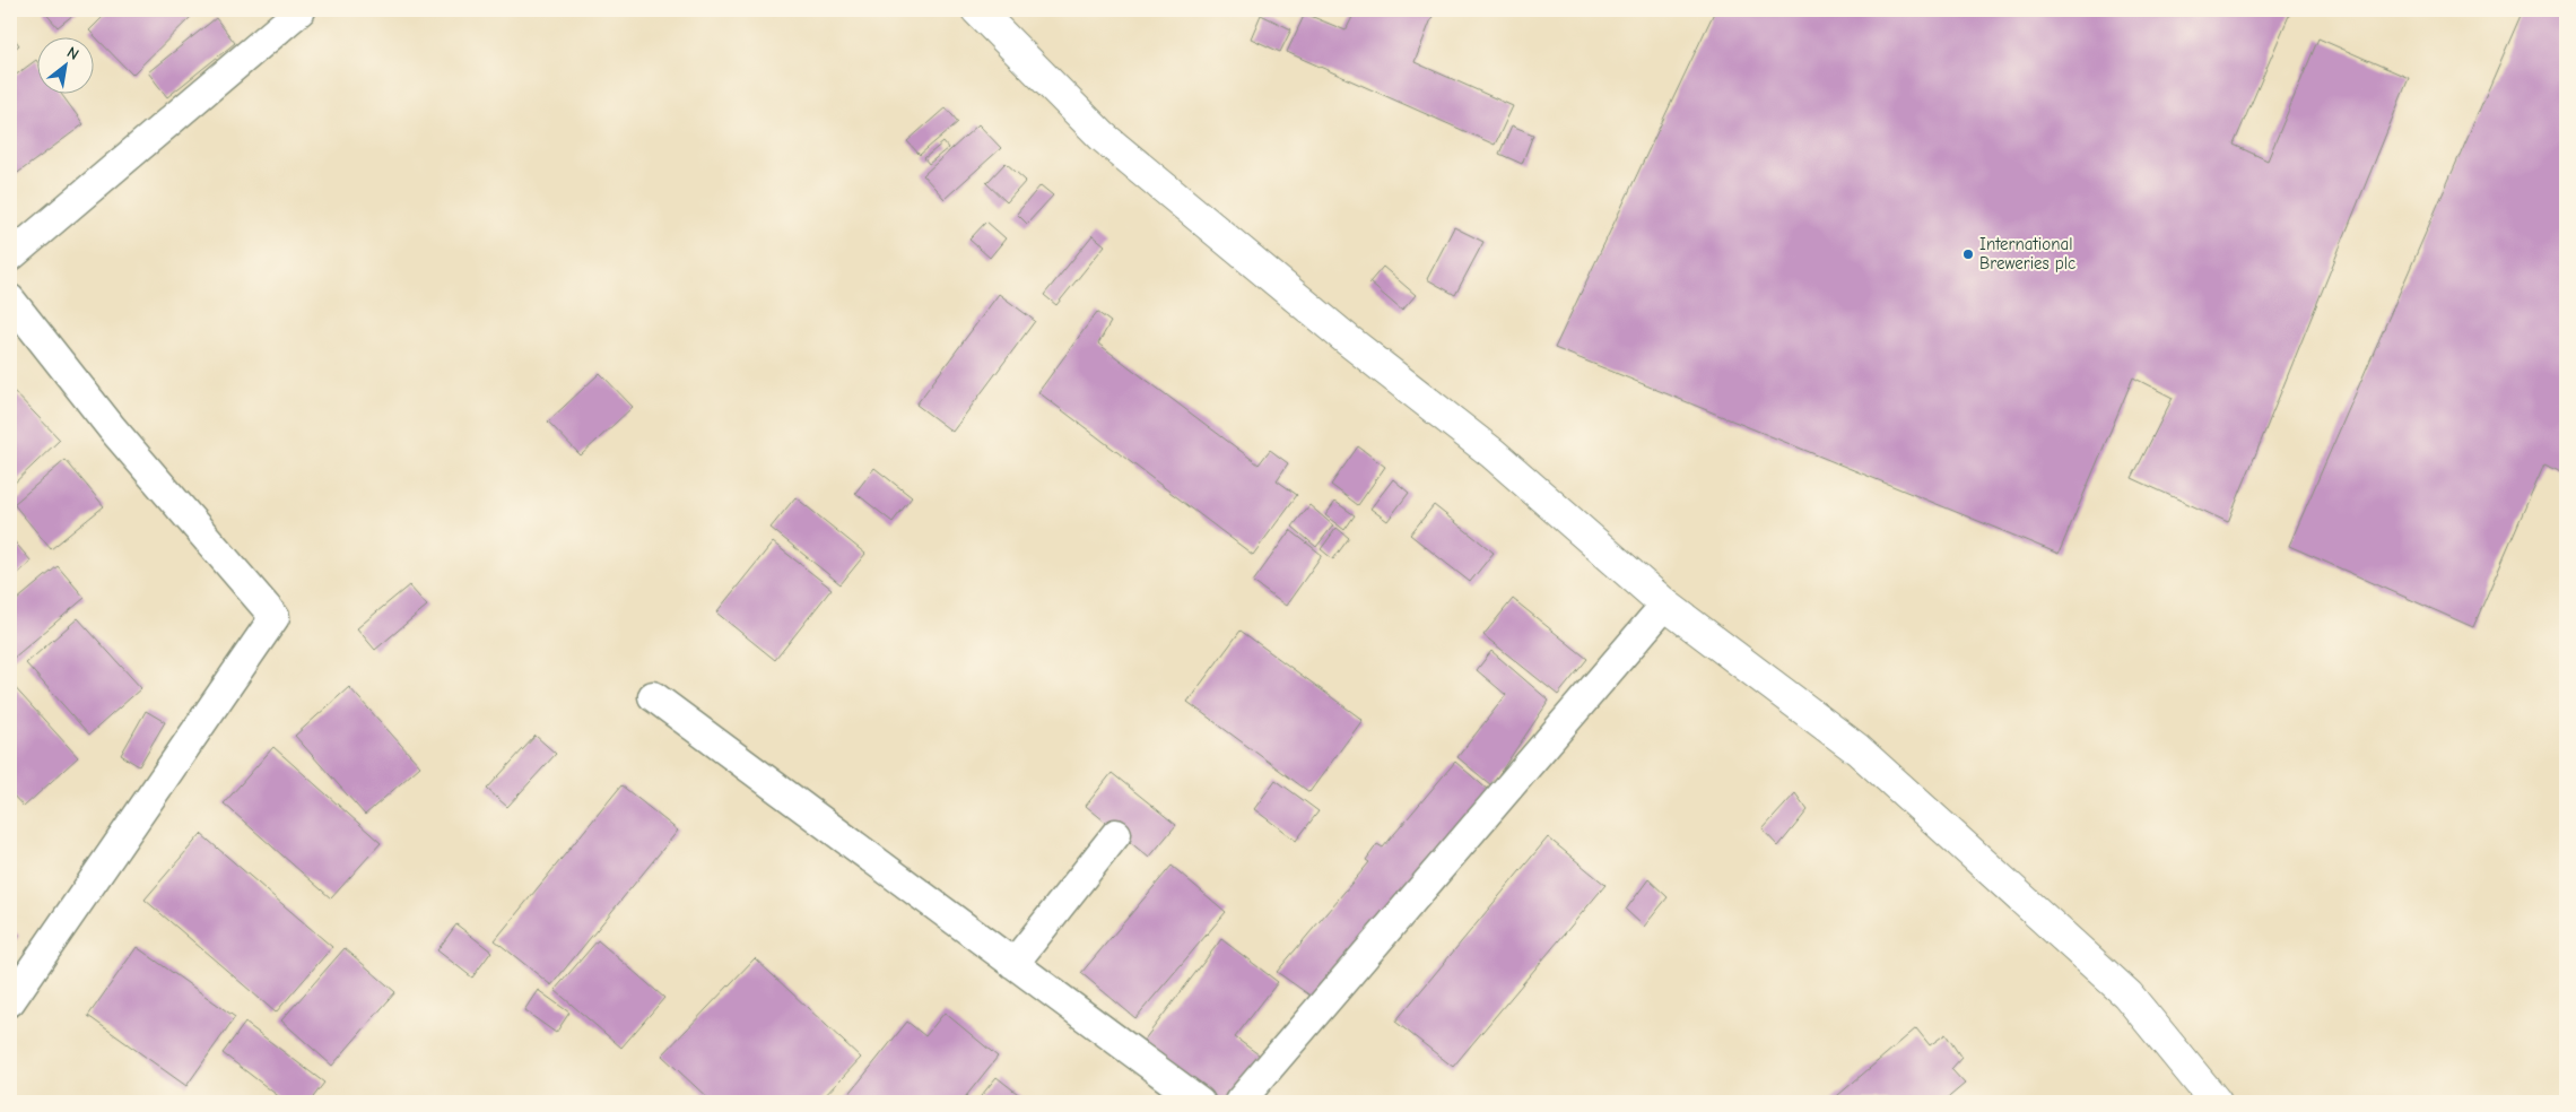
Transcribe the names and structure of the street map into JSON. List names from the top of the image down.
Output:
{
  "places": ["International Breweries plc"],
  "north": "top right"
}
